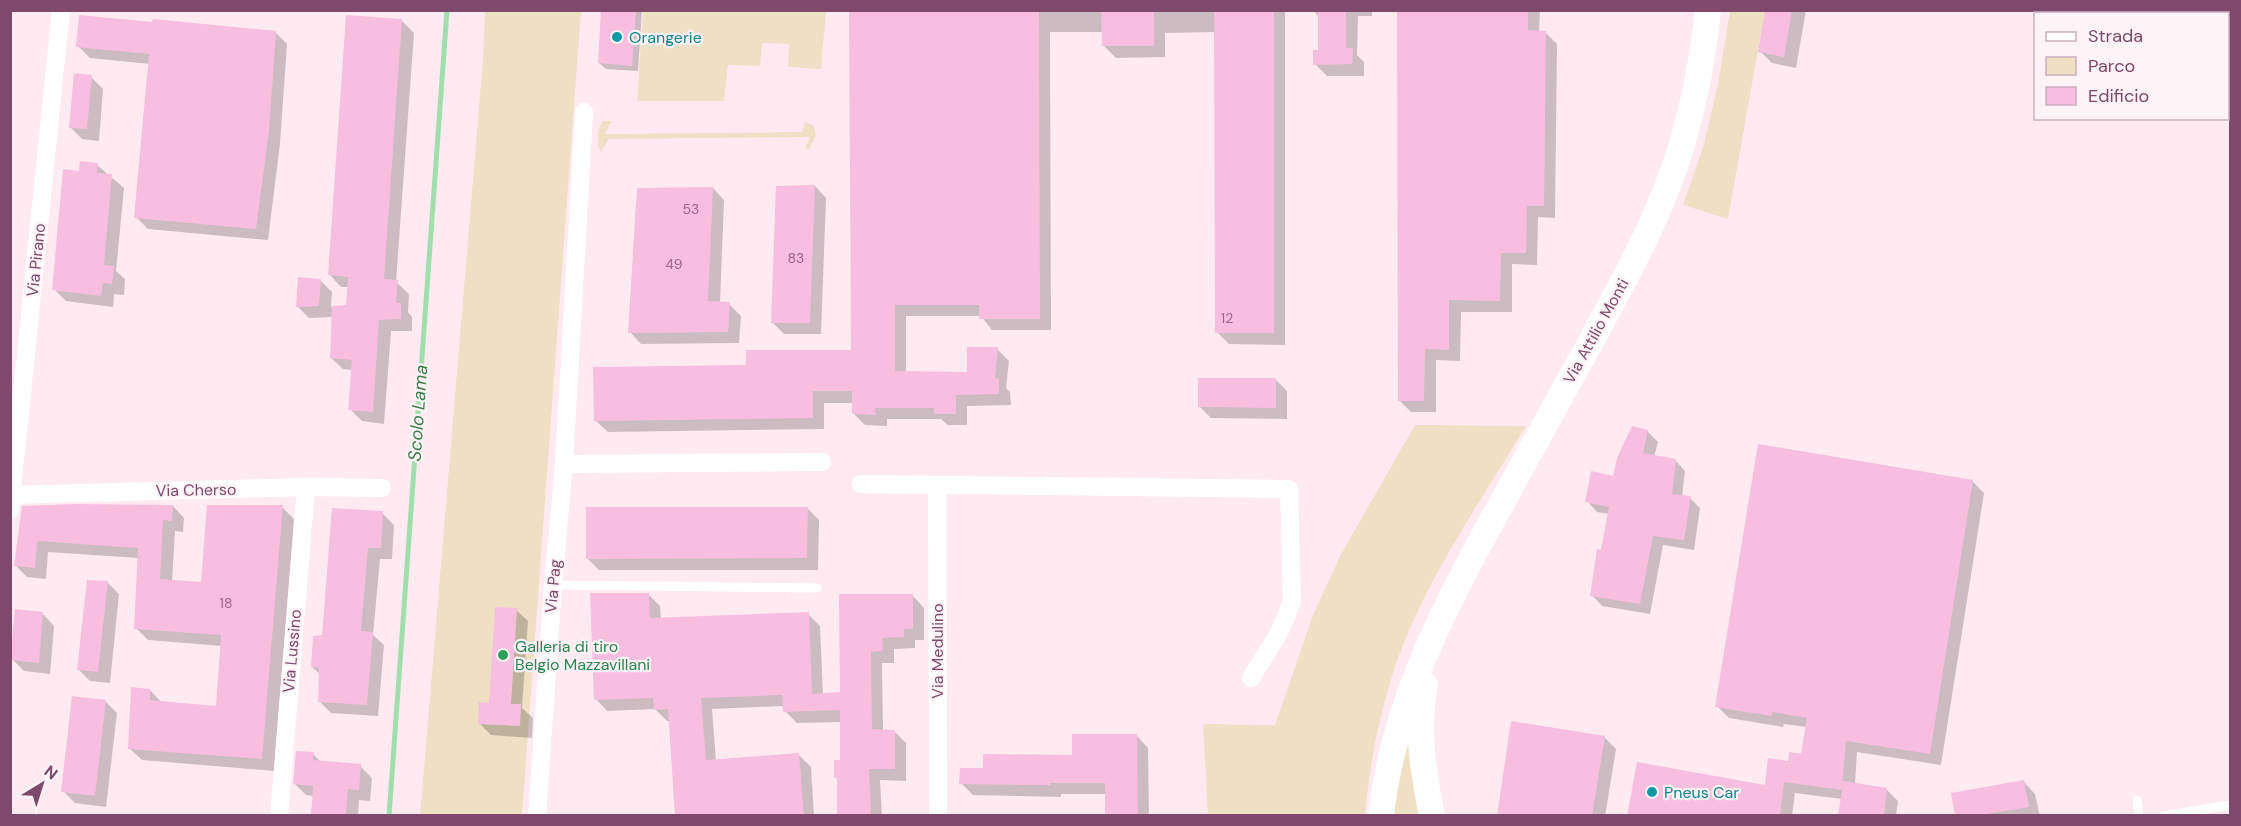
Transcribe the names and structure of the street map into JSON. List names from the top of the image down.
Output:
{
  "streets": {
    "main road": ["Via Attilio Monti"],
    "street": [
      "Via Pirano",
      "Via Cherso",
      "Via Pag",
      "Via Lussino",
      "Via Medulino"
    ]
  },
  "crossings": [
    ["Via Pirano", "Via Cherso"],
    ["Via Cherso", "Via Lussino"]
  ],
  "water": ["Scolo Lama"],
  "places": ["Orangerie", "Galleria di tiro Belgio Mazzavillani", "Pneus Car"],
  "house_numbers": [
    "53",
    "83",
    "49",
    "12",
    "18"
  ],
  "legend": ["Strada", "Parco", "Edificio"],
  "north": "top right"
}
